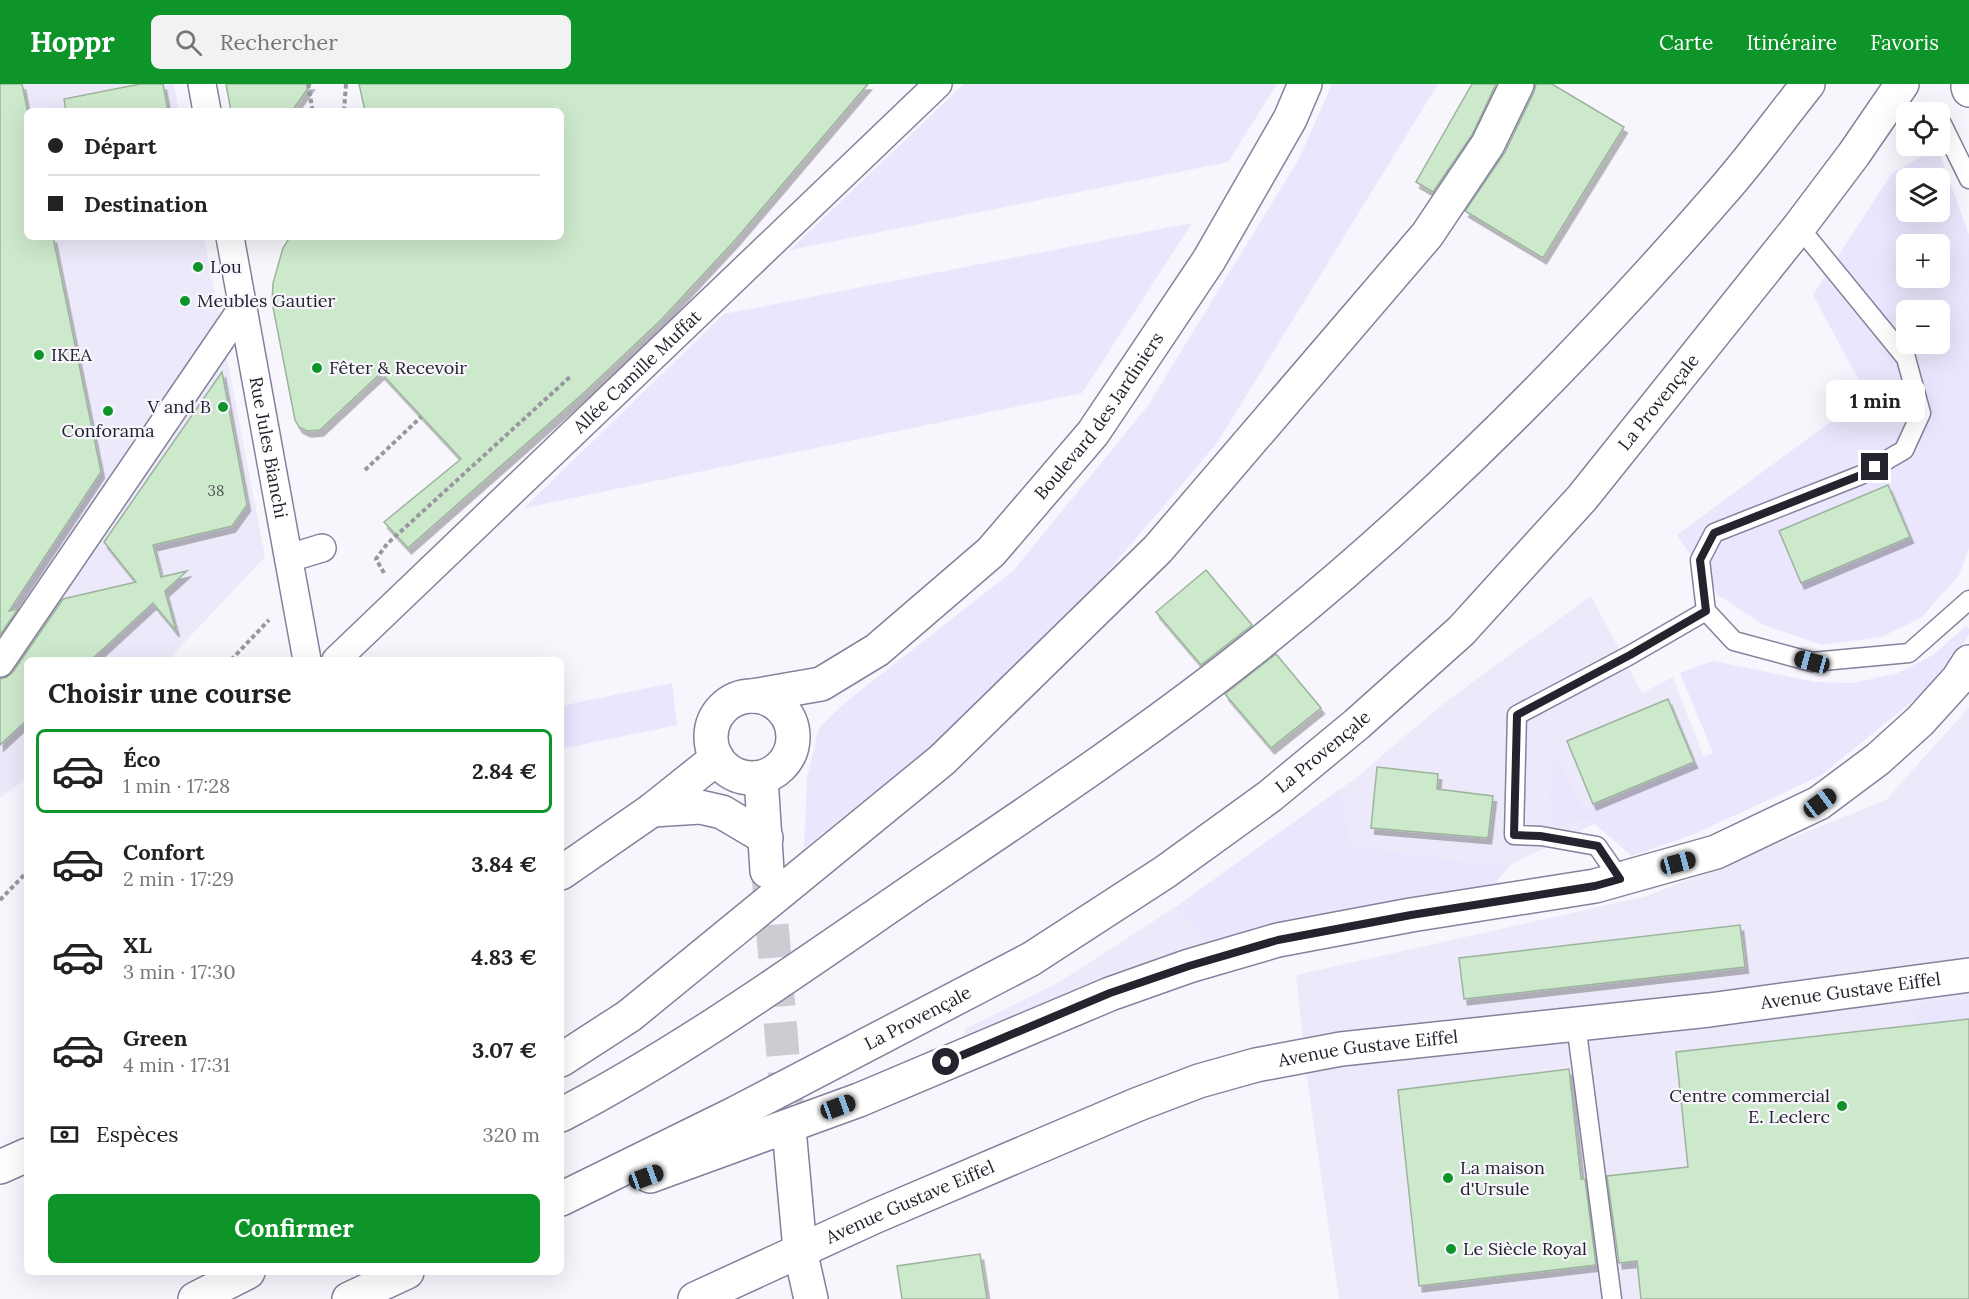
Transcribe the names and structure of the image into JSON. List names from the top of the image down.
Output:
{
  "streets": {
    "main road": ["La Provençale", "Boulevard des Jardiniers", "Avenue Gustave Eiffel"],
    "street": ["Allée Camille Muffat", "Rue Jules Bianchi"]
  },
  "places": [
    "Lou",
    "Meubles Gautier",
    "IKEA",
    "Fêter & Recevoir",
    "V and B",
    "Conforama",
    "Centre commercial E. Leclerc",
    "La maison d'Ursule",
    "Le Siècle Royal"
  ],
  "house_numbers": ["38"],
  "page": {
    "header": "Hoppr",
    "search": "Rechercher",
    "nav": ["Carte", "Itinéraire", "Favoris"],
    "map_buttons": ["+", "−"],
    "banner": ["Départ", "Destination"],
    "bubble": "1 min",
    "heading": "Choisir une course",
    "list": [
      {
        "name": "Éco",
        "note": "1 min · 17:28",
        "value": "2.84 €"
      },
      {
        "name": "Confort",
        "note": "2 min · 17:29",
        "value": "3.84 €"
      },
      {
        "name": "XL",
        "note": "3 min · 17:30",
        "value": "4.83 €"
      },
      {
        "name": "Green",
        "note": "4 min · 17:31",
        "value": "3.07 €"
      }
    ],
    "pay": ["Espèces", "320 m"],
    "buttons": "Confirmer"
  }
}
